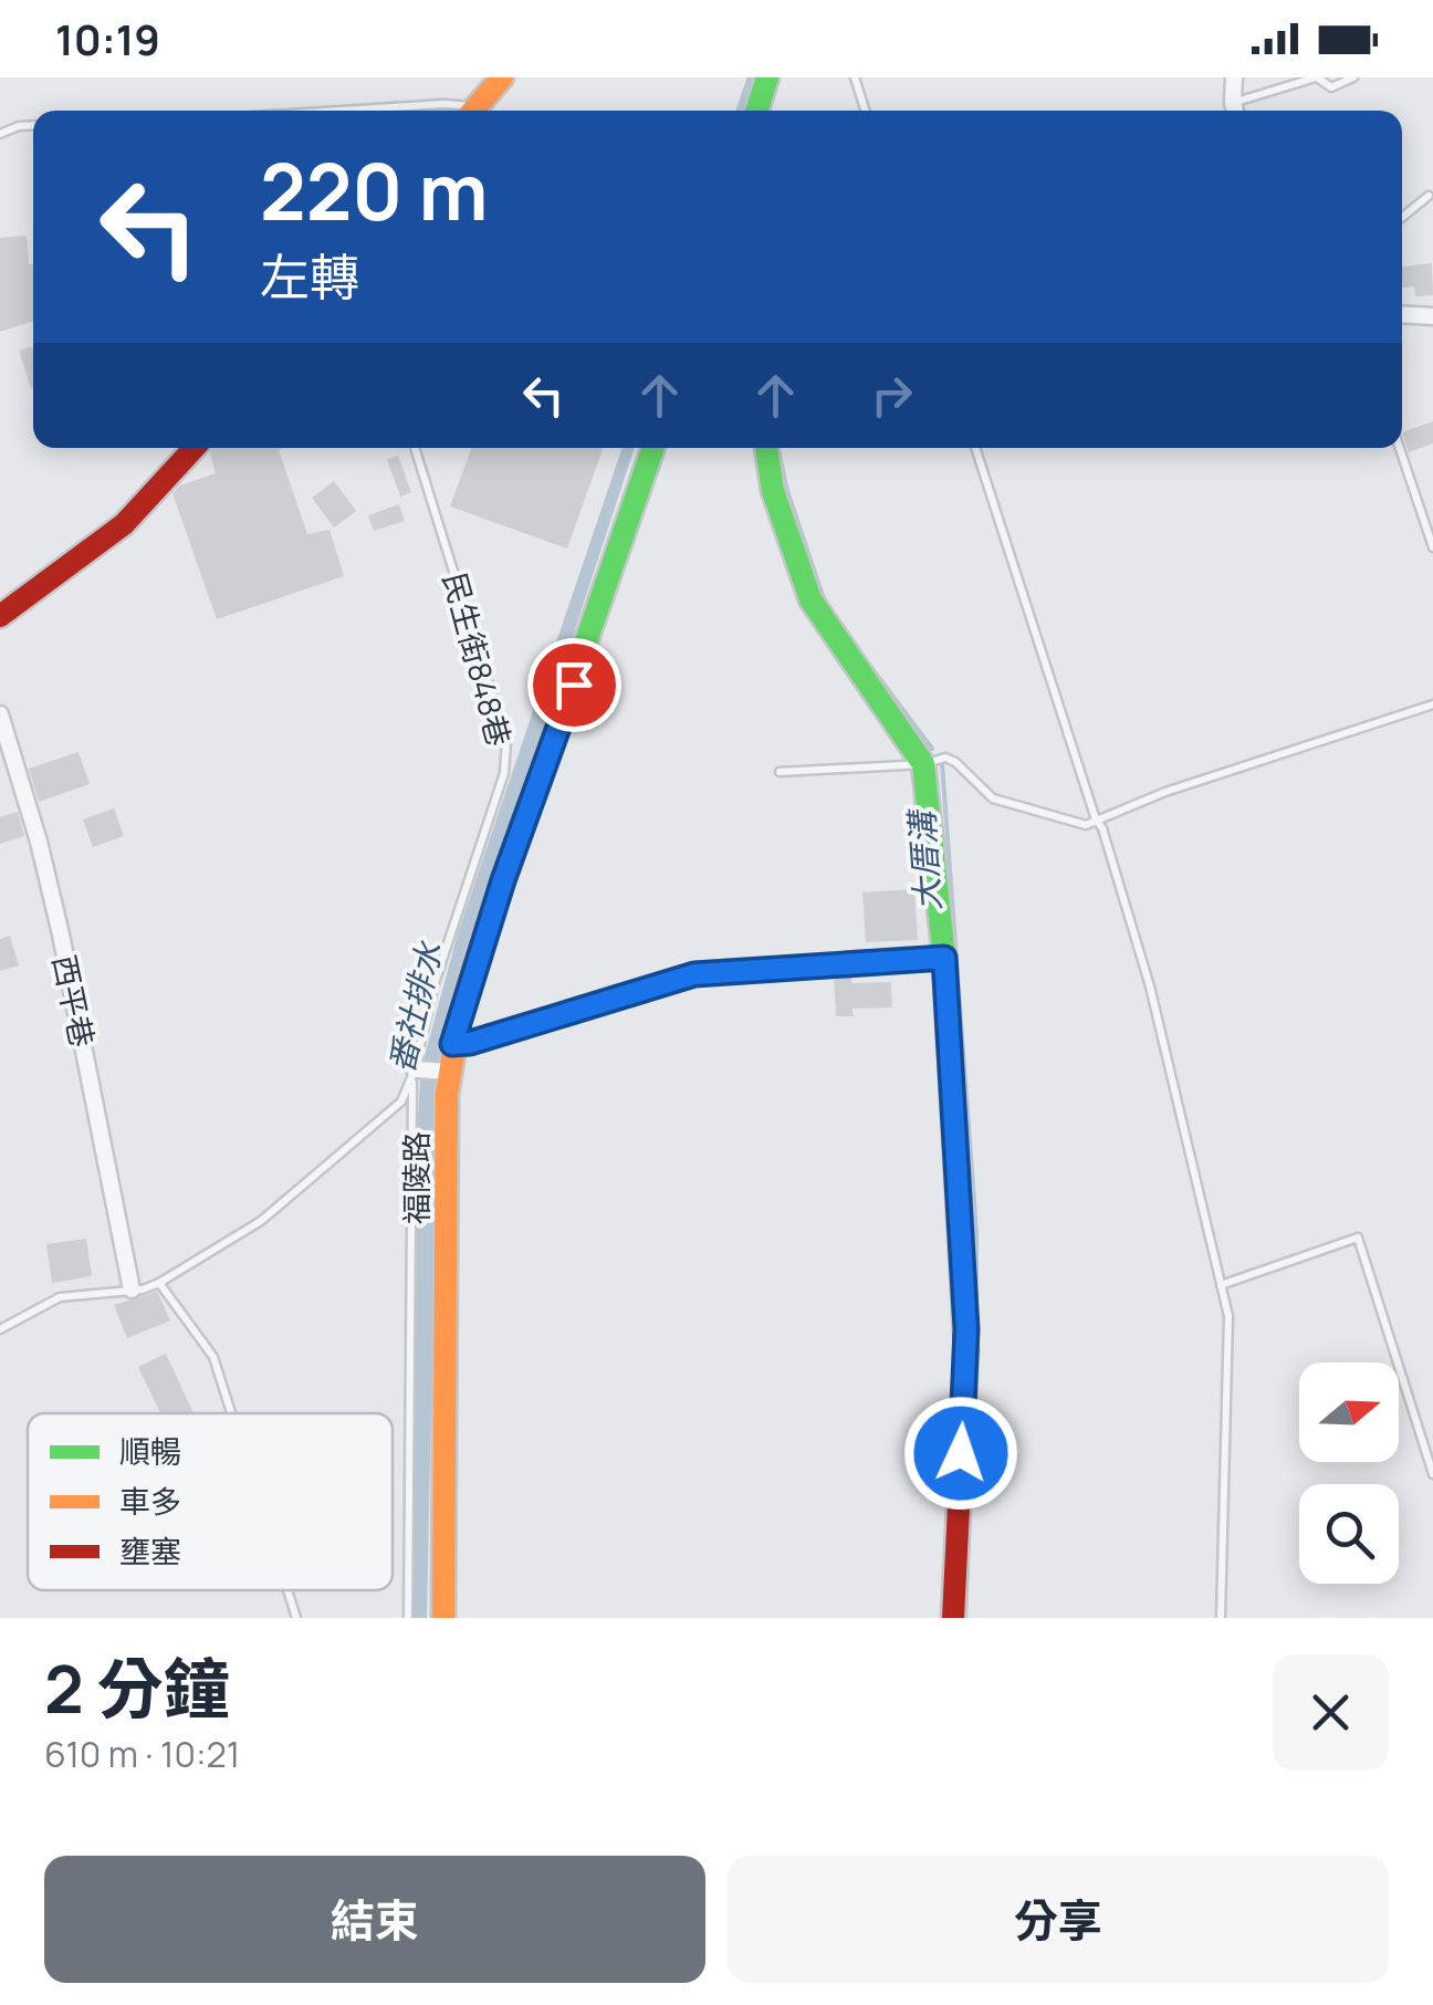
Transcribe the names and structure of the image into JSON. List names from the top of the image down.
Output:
{
  "streets": {
    "street": ["西平巷", "福陵路"],
    "lane": ["民生街848巷"]
  },
  "water": ["大厝溝", "番社排水"],
  "legend": ["順暢", "車多", "壅塞"],
  "north": "right",
  "page": {
    "status": "10:19",
    "turn": ["220 m", "左轉"],
    "heading": ["2 分鐘", "610 m · 10:21"],
    "buttons": ["結束", "分享"]
  }
}
